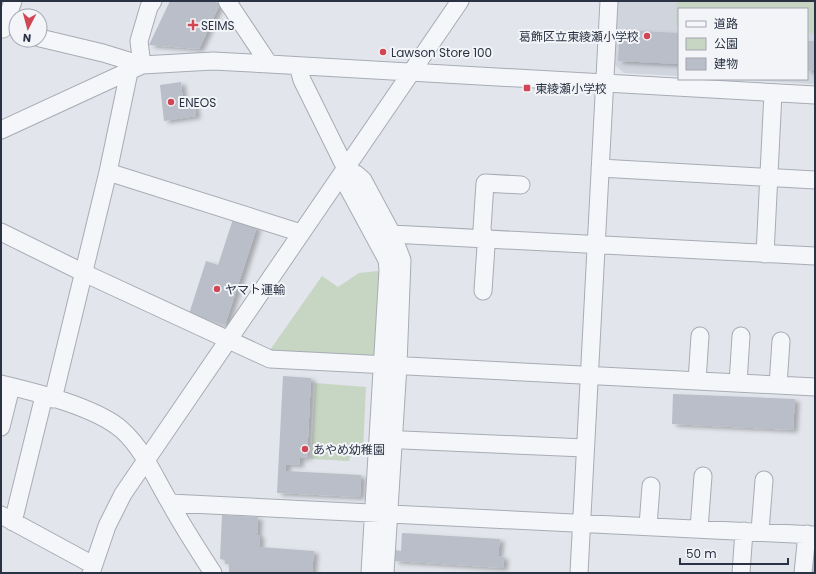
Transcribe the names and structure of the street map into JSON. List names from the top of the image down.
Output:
{
  "places": {
    "health": ["SEIMS"],
    "other": [
      "葛飾区立東綾瀬小学校",
      "Lawson Store 100",
      "ENEOS",
      "ヤマト運輸",
      "あやめ幼稚園"
    ],
    "transit": ["東綾瀬小学校"]
  },
  "legend": ["道路", "公園", "建物"],
  "scale_bar": "50 m",
  "north": "bottom"
}
